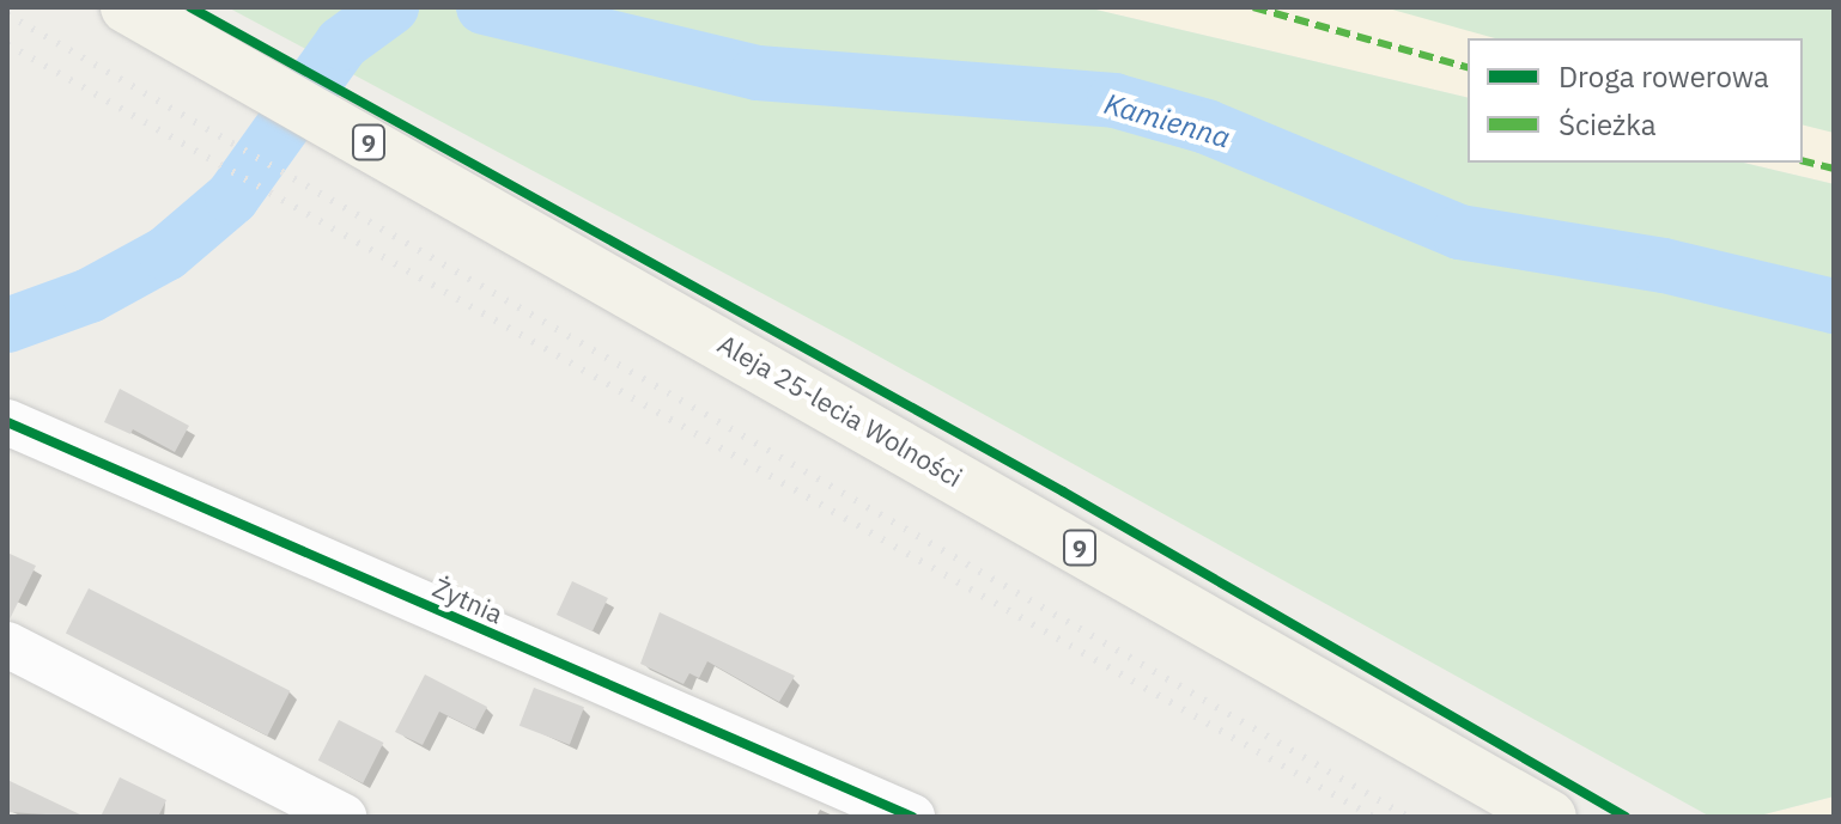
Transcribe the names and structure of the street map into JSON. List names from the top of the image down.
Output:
{
  "streets": {
    "main road": ["9", "Aleja 25-lecia Wolności"],
    "street": ["Żytnia"]
  },
  "water": ["Kamienna"],
  "legend": ["Droga rowerowa", "Ścieżka"]
}
